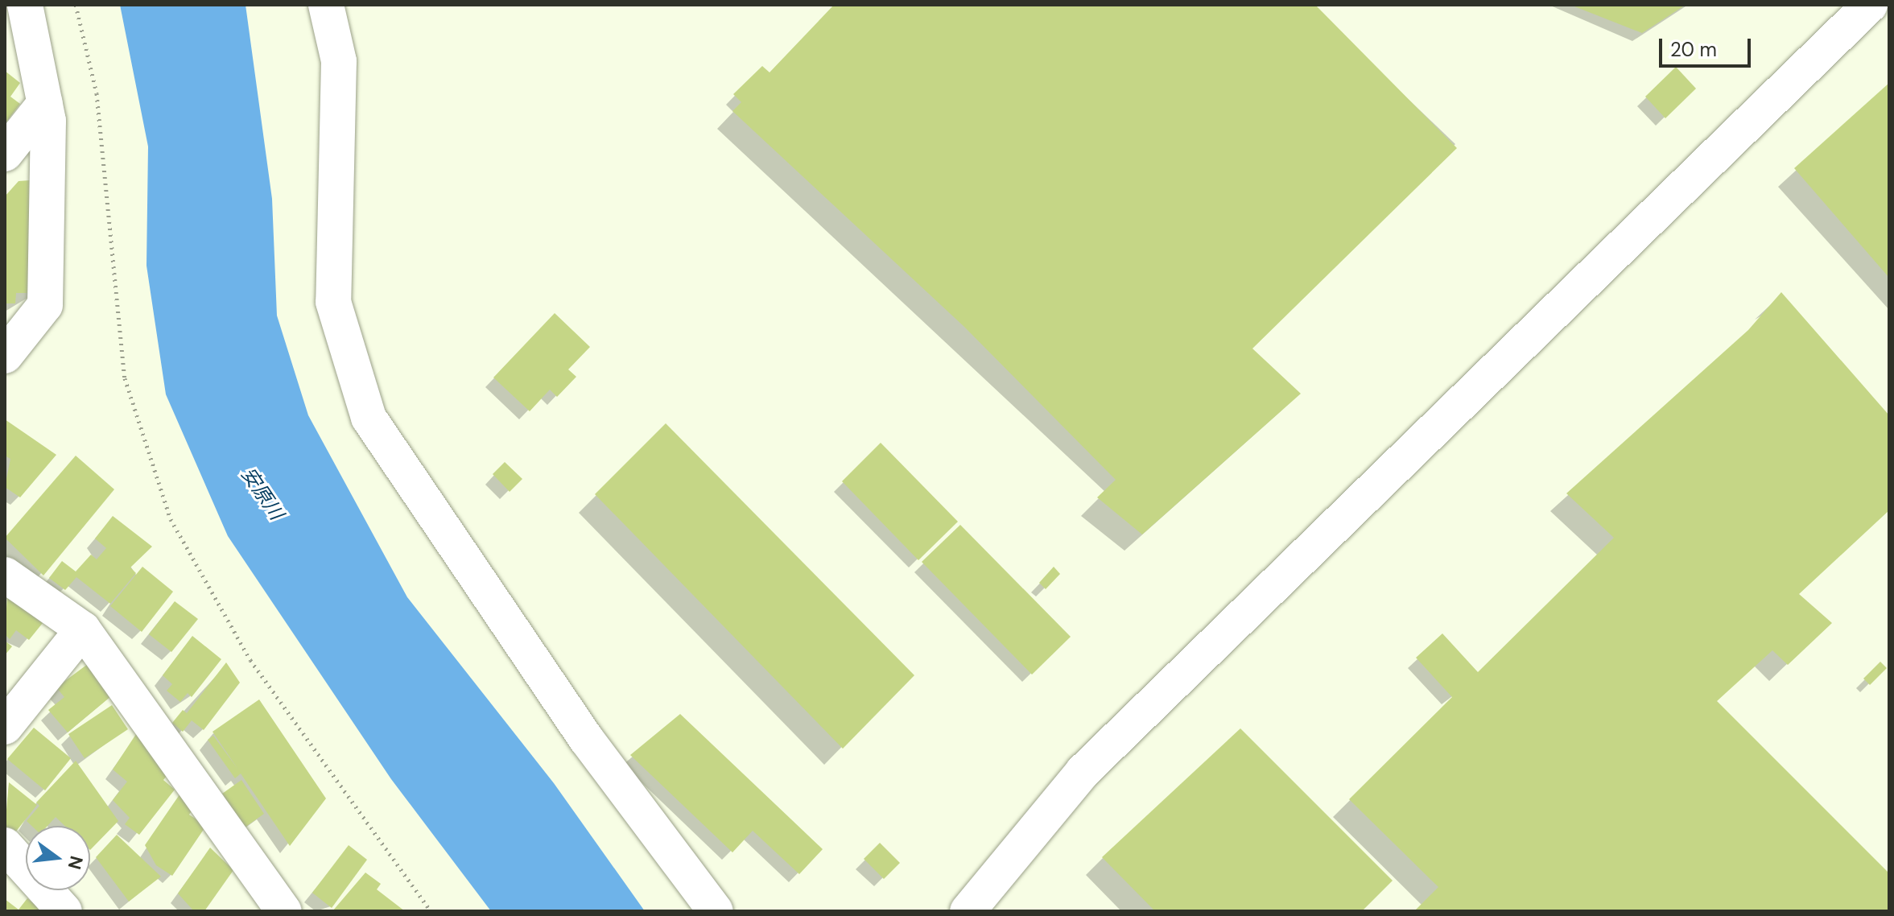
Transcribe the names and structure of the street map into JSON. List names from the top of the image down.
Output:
{
  "water": ["安原川"],
  "scale_bar": "20 m",
  "north": "right"
}
